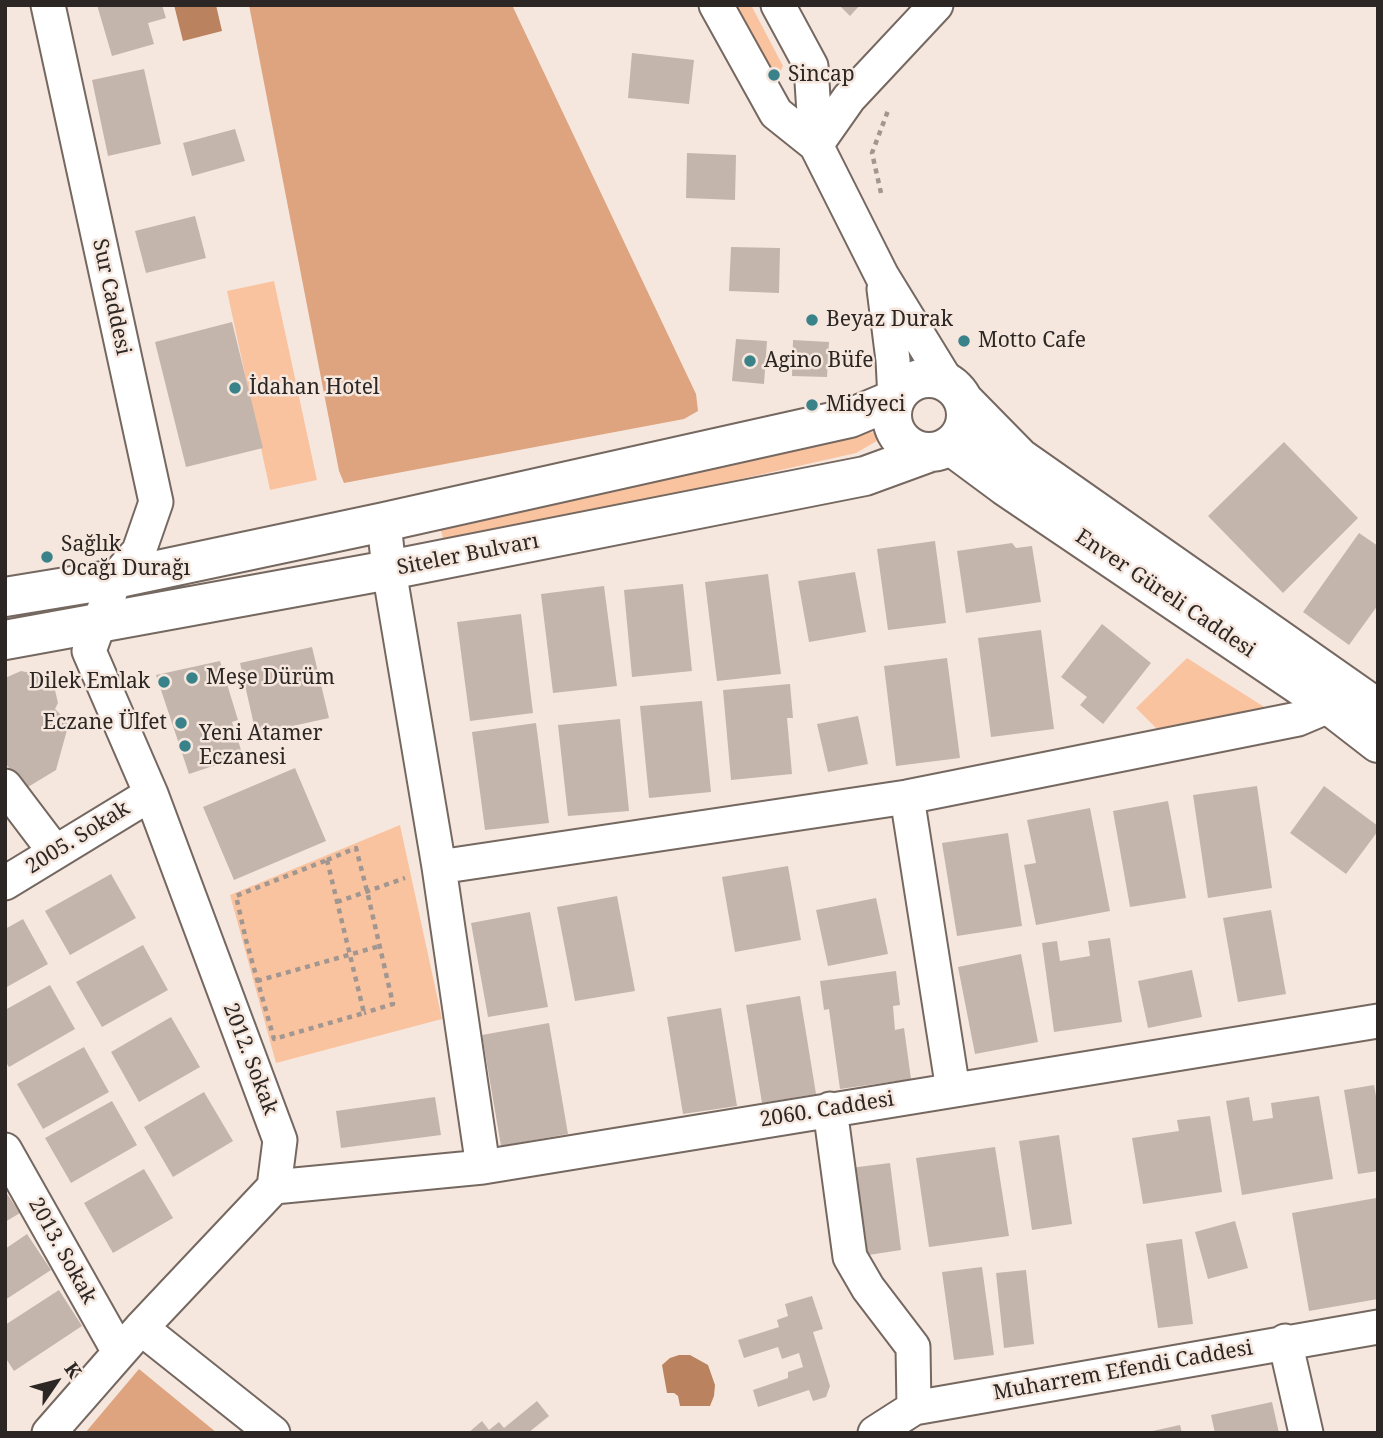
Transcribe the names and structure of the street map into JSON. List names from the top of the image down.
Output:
{
  "streets": {
    "main road": ["Siteler Bulvarı", "Enver Güreli Caddesi"],
    "street": [
      "Sur Caddesi",
      "2005. Sokak",
      "2012. Sokak",
      "2060. Caddesi",
      "2013. Sokak",
      "Muharrem Efendi Caddesi"
    ]
  },
  "crossings": [
    ["Sur Caddesi", "2012. Sokak"],
    ["Siteler Bulvarı", "Enver Güreli Caddesi"],
    ["Siteler Bulvarı", "2012. Sokak"],
    ["2005. Sokak", "2012. Sokak"],
    ["2012. Sokak", "2060. Caddesi"]
  ],
  "places": [
    "Sincap",
    "Beyaz Durak",
    "Motto Cafe",
    "Agino Büfe",
    "İdahan Hotel",
    "Midyeci",
    "Sağlık Ocağı Durağı",
    "Meşe Dürüm",
    "Dilek Emlak",
    "Eczane Ülfet",
    "Yeni Atamer Eczanesi"
  ],
  "north": "top right"
}
